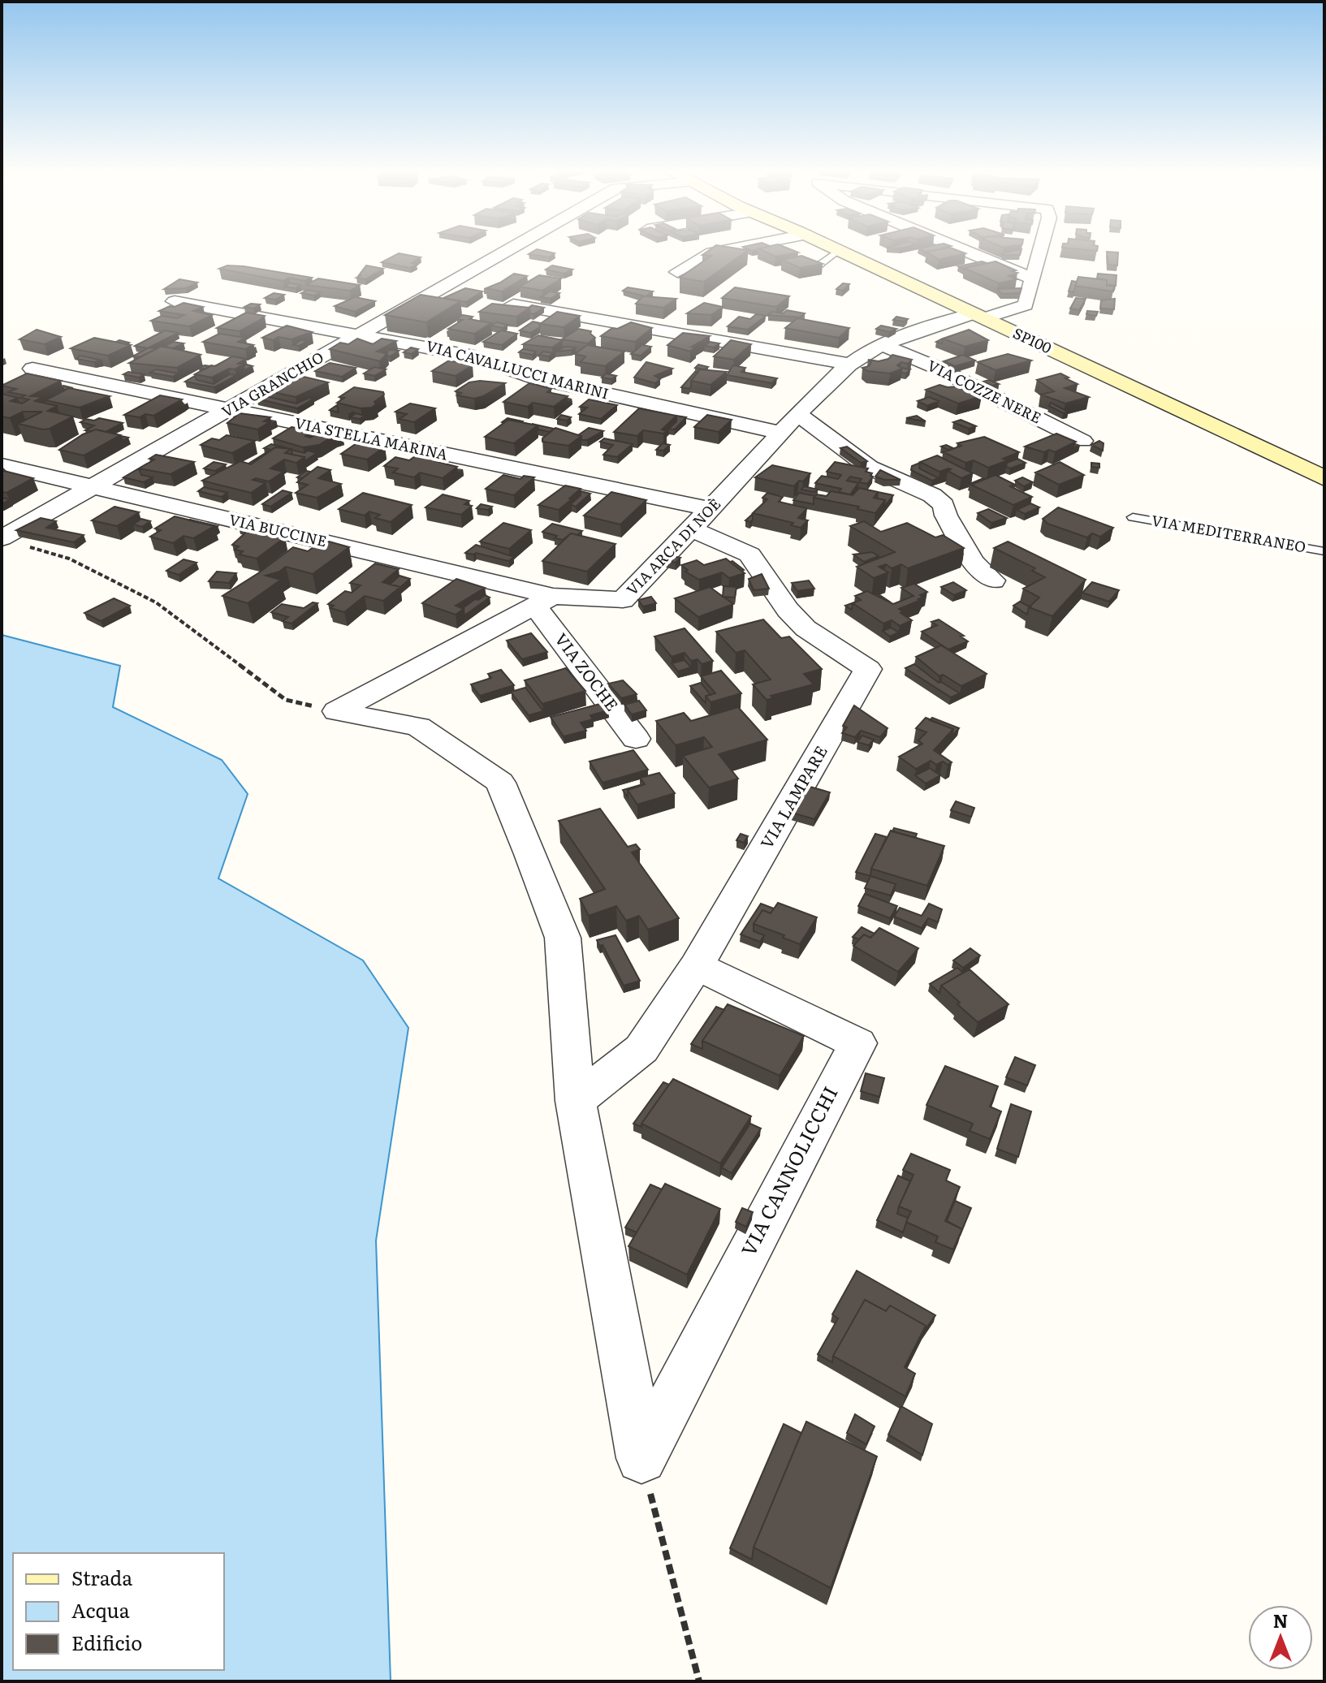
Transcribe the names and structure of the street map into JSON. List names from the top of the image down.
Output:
{
  "streets": {
    "main road": ["SP100"],
    "street": [
      "VIA CAVALLUCCI MARINI",
      "VIA GRANCHIO",
      "VIA COZZE NERE",
      "VIA STELLA MARINA",
      "VIA BUCCINE",
      "VIA ARCA DI NOÈ",
      "VIA ZOCHE",
      "VIA LAMPARE",
      "VIA CANNOLICCHI"
    ],
    "lane": ["VIA MEDITERRANEO"]
  },
  "crossings": [
    ["SP100", "VIA ARCA DI NOÈ"],
    ["VIA CAVALLUCCI MARINI", "VIA GRANCHIO"],
    ["VIA CAVALLUCCI MARINI", "VIA ARCA DI NOÈ"],
    ["VIA GRANCHIO", "VIA STELLA MARINA"],
    ["VIA GRANCHIO", "VIA BUCCINE"],
    ["VIA COZZE NERE", "VIA ARCA DI NOÈ"],
    ["VIA STELLA MARINA", "VIA ARCA DI NOÈ"],
    ["VIA STELLA MARINA", "VIA LAMPARE"],
    ["VIA BUCCINE", "VIA ARCA DI NOÈ"],
    ["VIA BUCCINE", "VIA ZOCHE"],
    ["VIA ARCA DI NOÈ", "VIA ZOCHE"],
    ["VIA ARCA DI NOÈ", "VIA LAMPARE"],
    ["VIA LAMPARE", "VIA CANNOLICCHI"]
  ],
  "legend": ["Strada", "Acqua", "Edificio"],
  "north": "top"
}
